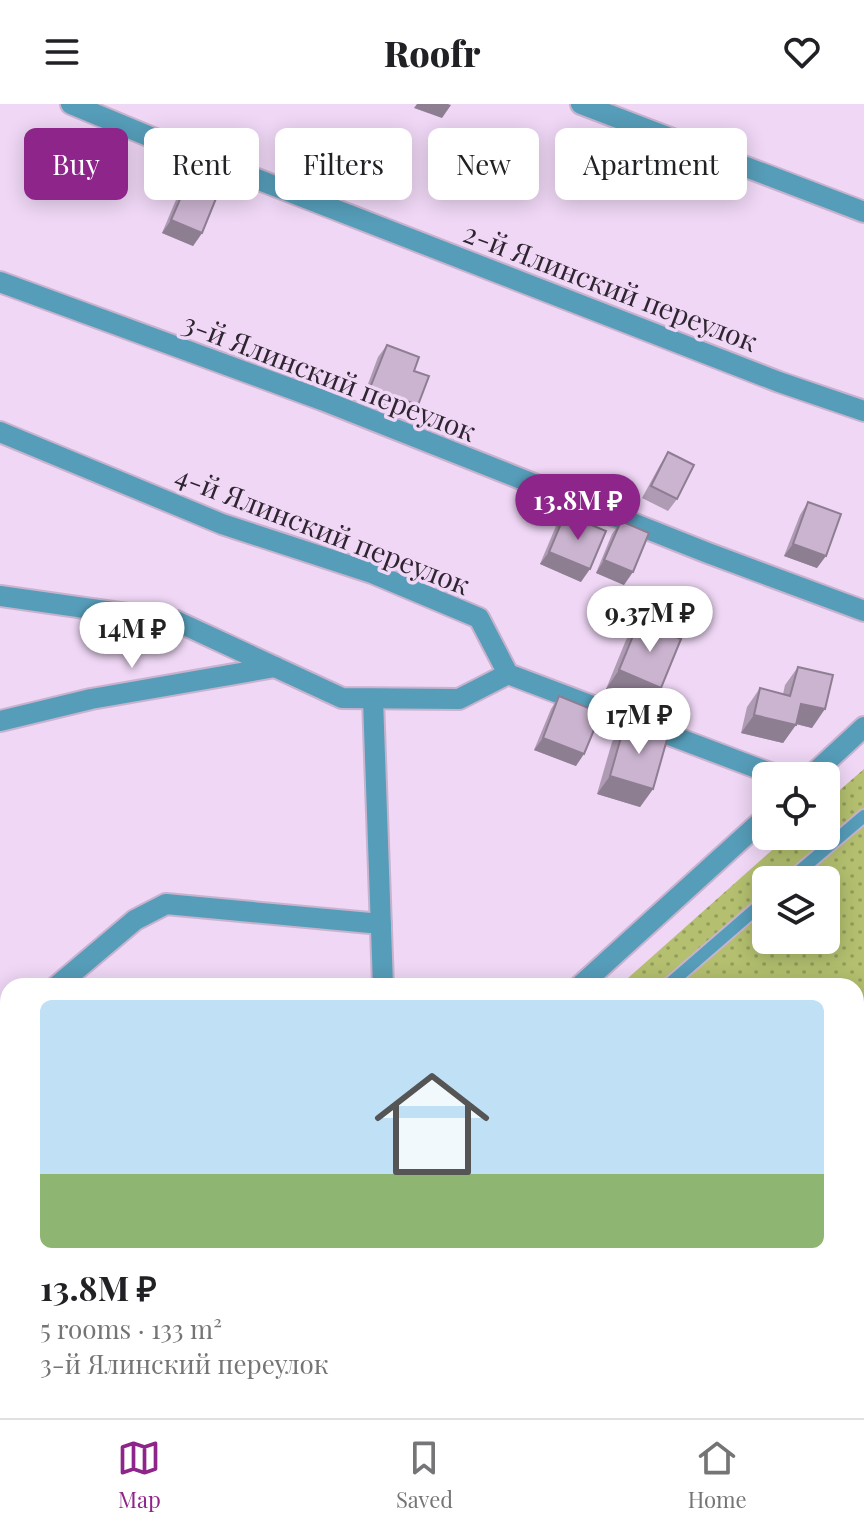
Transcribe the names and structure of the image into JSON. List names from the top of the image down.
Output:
{
  "streets": {
    "street": ["2-й Ялинский переулок", "3-й Ялинский переулок", "4-й Ялинский переулок"]
  },
  "page": {
    "header": "Roofr",
    "chip": [
      "Buy",
      "Rent",
      "Filters",
      "New",
      "Apartment"
    ],
    "price": [
      "13.8M ₽",
      "9.37M ₽",
      "14M ₽",
      "17M ₽"
    ],
    "list": [
      {
        "name": "13.8M ₽",
        "note": "5 rooms · 133 m² · 3-й Ялинский переулок"
      }
    ],
    "tabs": ["Map", "Saved", "Home"]
  }
}
